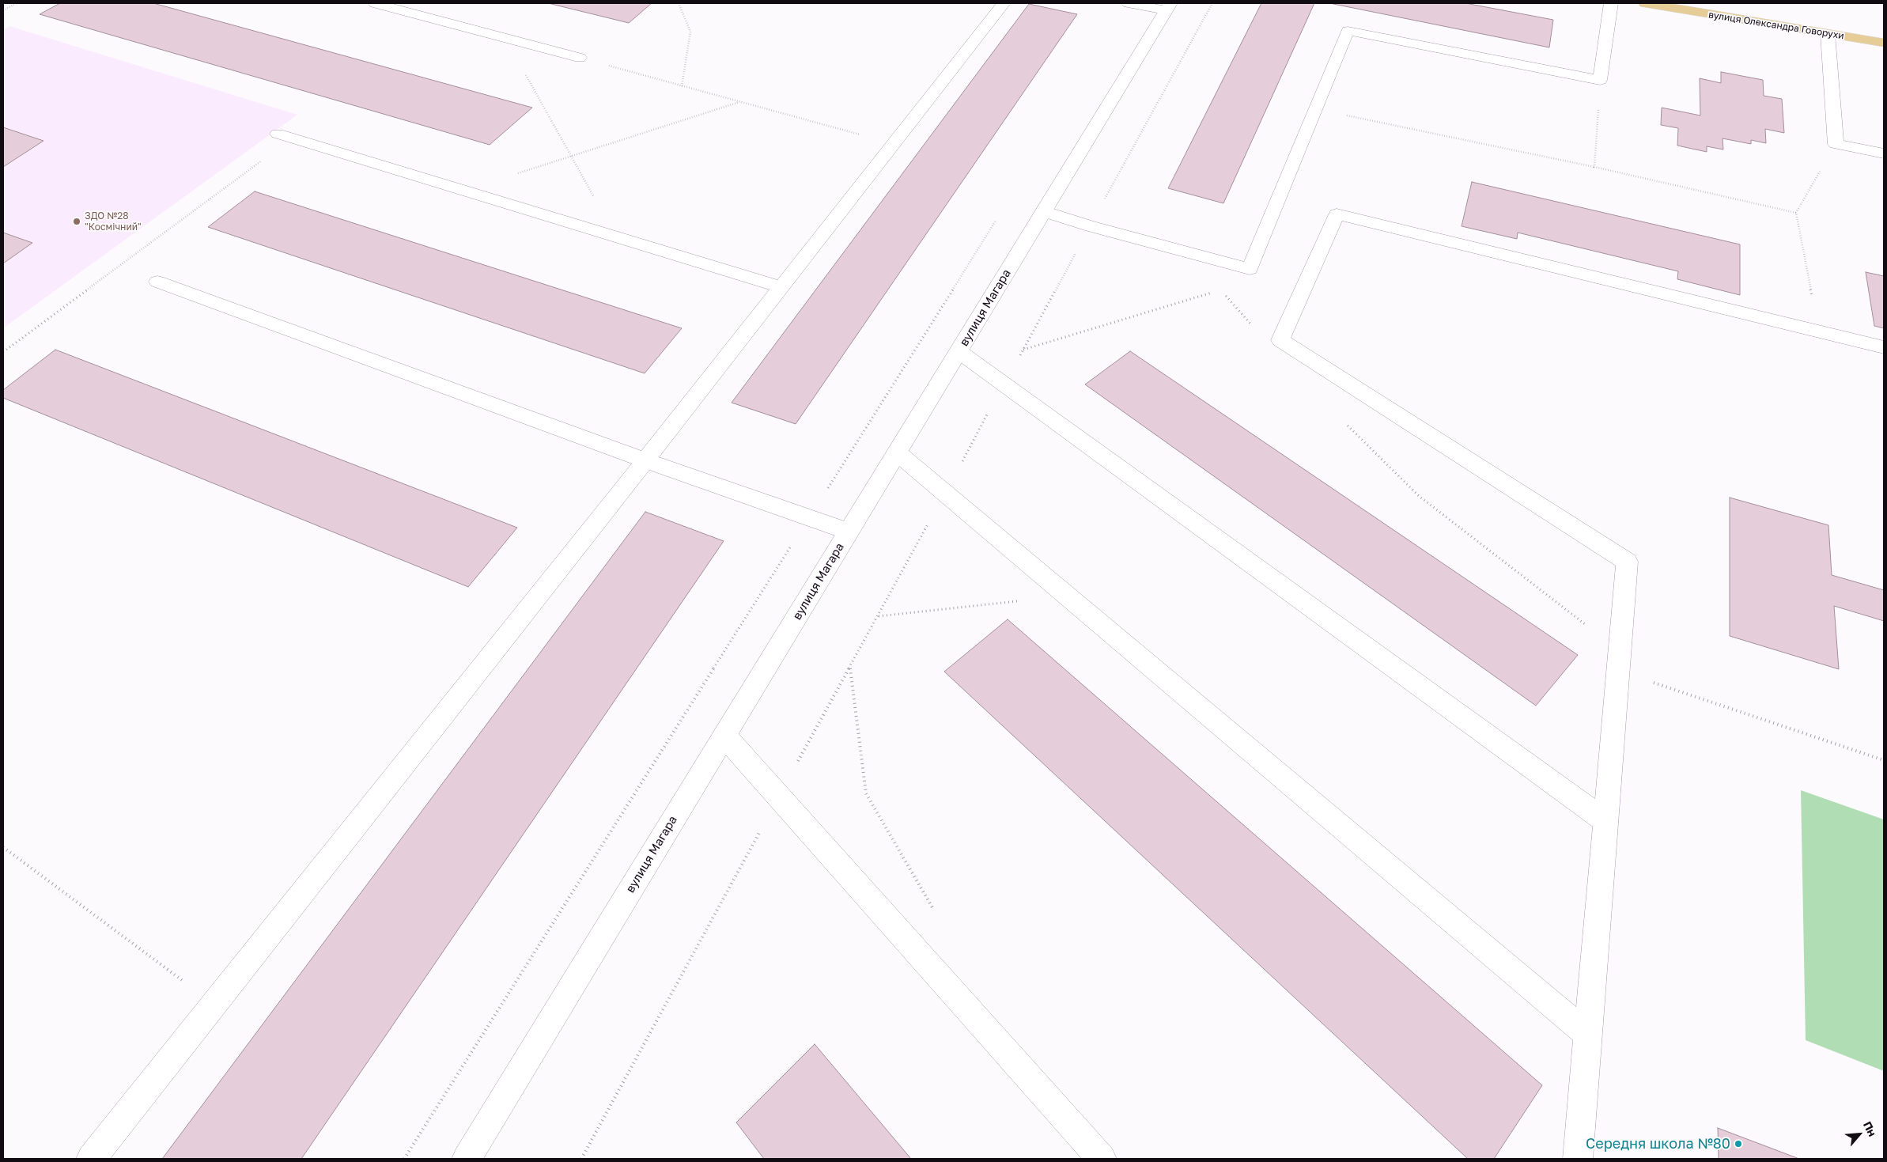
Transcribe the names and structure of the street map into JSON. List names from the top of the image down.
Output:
{
  "streets": {
    "main road": ["вулиця Олександра Говорухи"],
    "street": ["вулиця Магара"]
  },
  "places": ["ЗДО №28 \"Космічний\"", "Середня школа №80"],
  "north": "top right"
}
